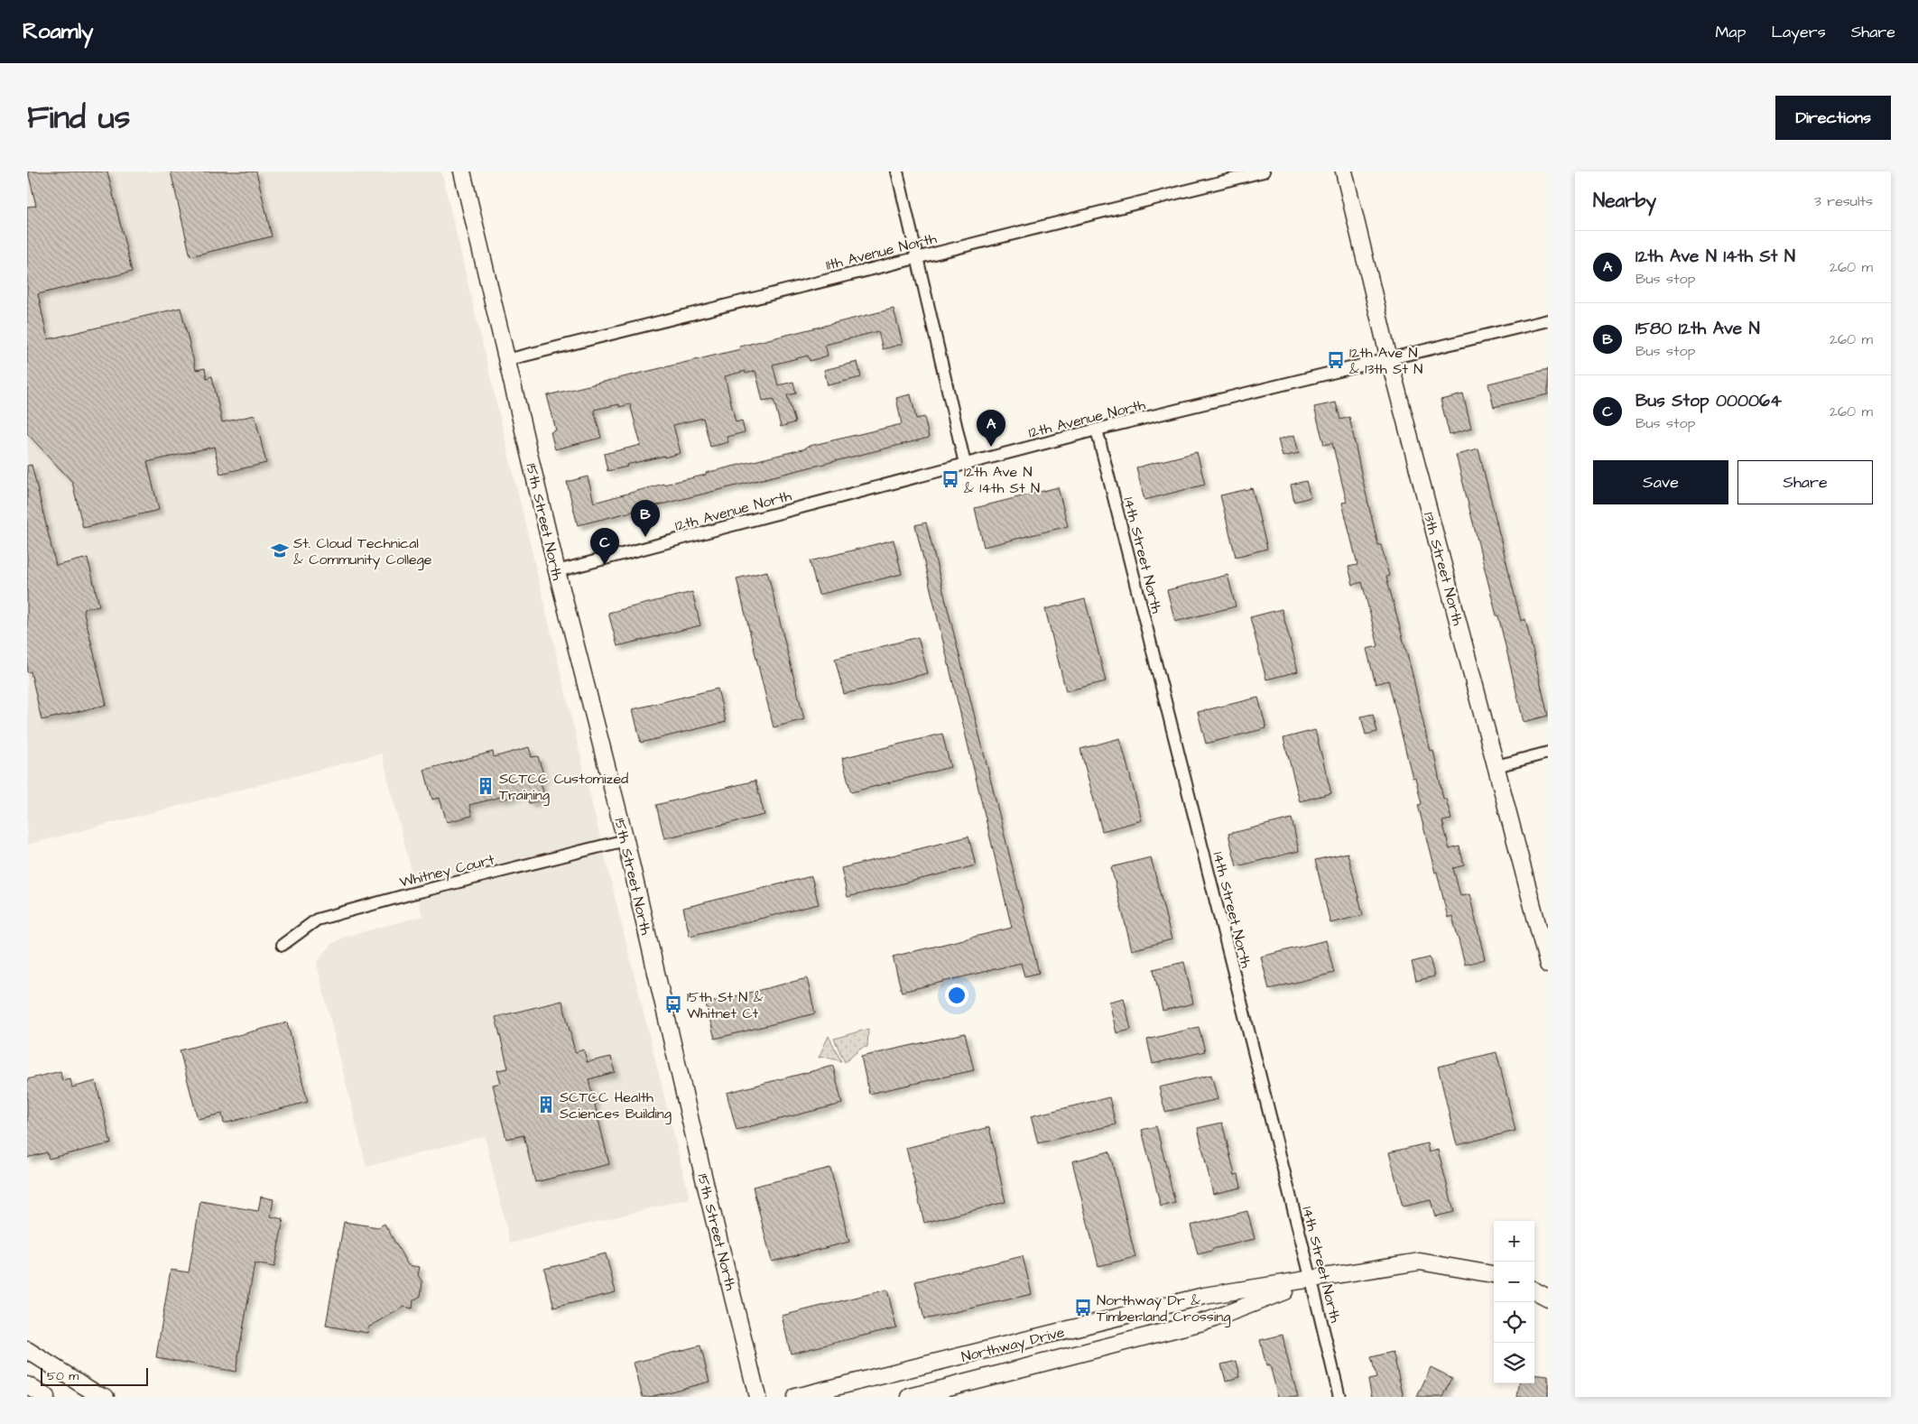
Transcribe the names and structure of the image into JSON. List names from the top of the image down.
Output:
{
  "streets": {
    "street": [
      "11th Avenue North",
      "12th Avenue North",
      "15th Street North",
      "14th Street North",
      "13th Street North",
      "Whitney Court",
      "Northway Drive"
    ]
  },
  "crossings": [
    ["11th Avenue North", "15th Street North"],
    ["12th Avenue North", "15th Street North"],
    ["12th Avenue North", "14th Street North"],
    ["12th Avenue North", "13th Street North"],
    ["15th Street North", "Whitney Court"],
    ["14th Street North", "Northway Drive"]
  ],
  "places": {
    "bus stop": [
      "12th Ave N & 13th St N",
      "12th Ave N & 14th St N",
      "15th St N & Whitnet Ct",
      "Northway Dr & Timberland Crossing"
    ],
    "school or university": ["St. Cloud Technical & Community College"],
    "building": ["SCTCC Customized Training", "SCTCC Health Sciences Building"]
  },
  "scale_bar": "50 m",
  "page": {
    "header": "Roamly",
    "nav": ["Map", "Layers", "Share"],
    "title": "Find us",
    "buttons": [
      "Directions",
      ["Save", "Share"]
    ],
    "heading": ["Nearby", "3 results"],
    "list": [
      {
        "mark": "A",
        "name": "12th Ave N 14th St N",
        "note": "Bus stop",
        "value": "260 m"
      },
      {
        "mark": "B",
        "name": "1580 12th Ave N",
        "note": "Bus stop",
        "value": "260 m"
      },
      {
        "mark": "C",
        "name": "Bus Stop 000064",
        "note": "Bus stop",
        "value": "260 m"
      }
    ],
    "pins": ["A", "B", "C"],
    "map_buttons": ["+", "−"],
    "scale": "50 m"
  }
}
